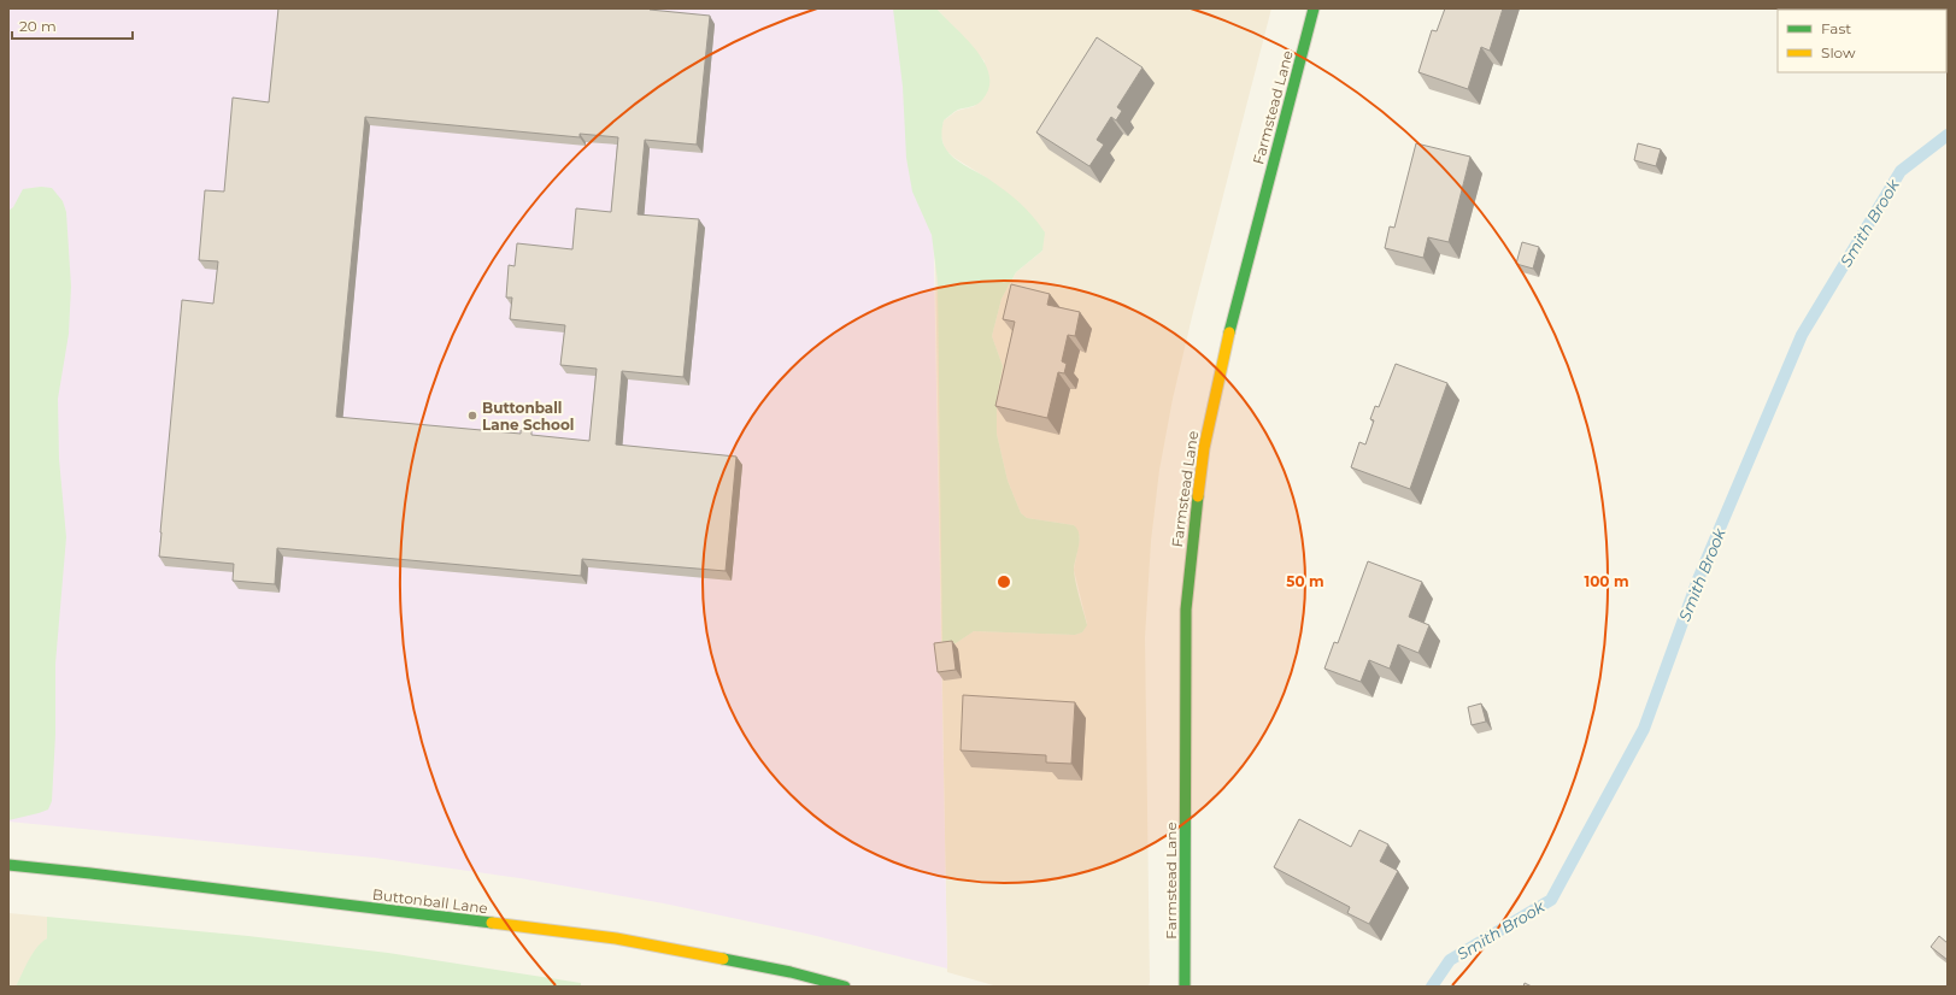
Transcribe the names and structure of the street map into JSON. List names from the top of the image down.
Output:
{
  "streets": {
    "street": ["Farmstead Lane", "Buttonball Lane"]
  },
  "water": ["Smith Brook"],
  "places": ["Buttonball Lane School"],
  "legend": ["Fast", "Slow"],
  "scale_bar": "20 m",
  "rings": ["50 m", "100 m"]
}
